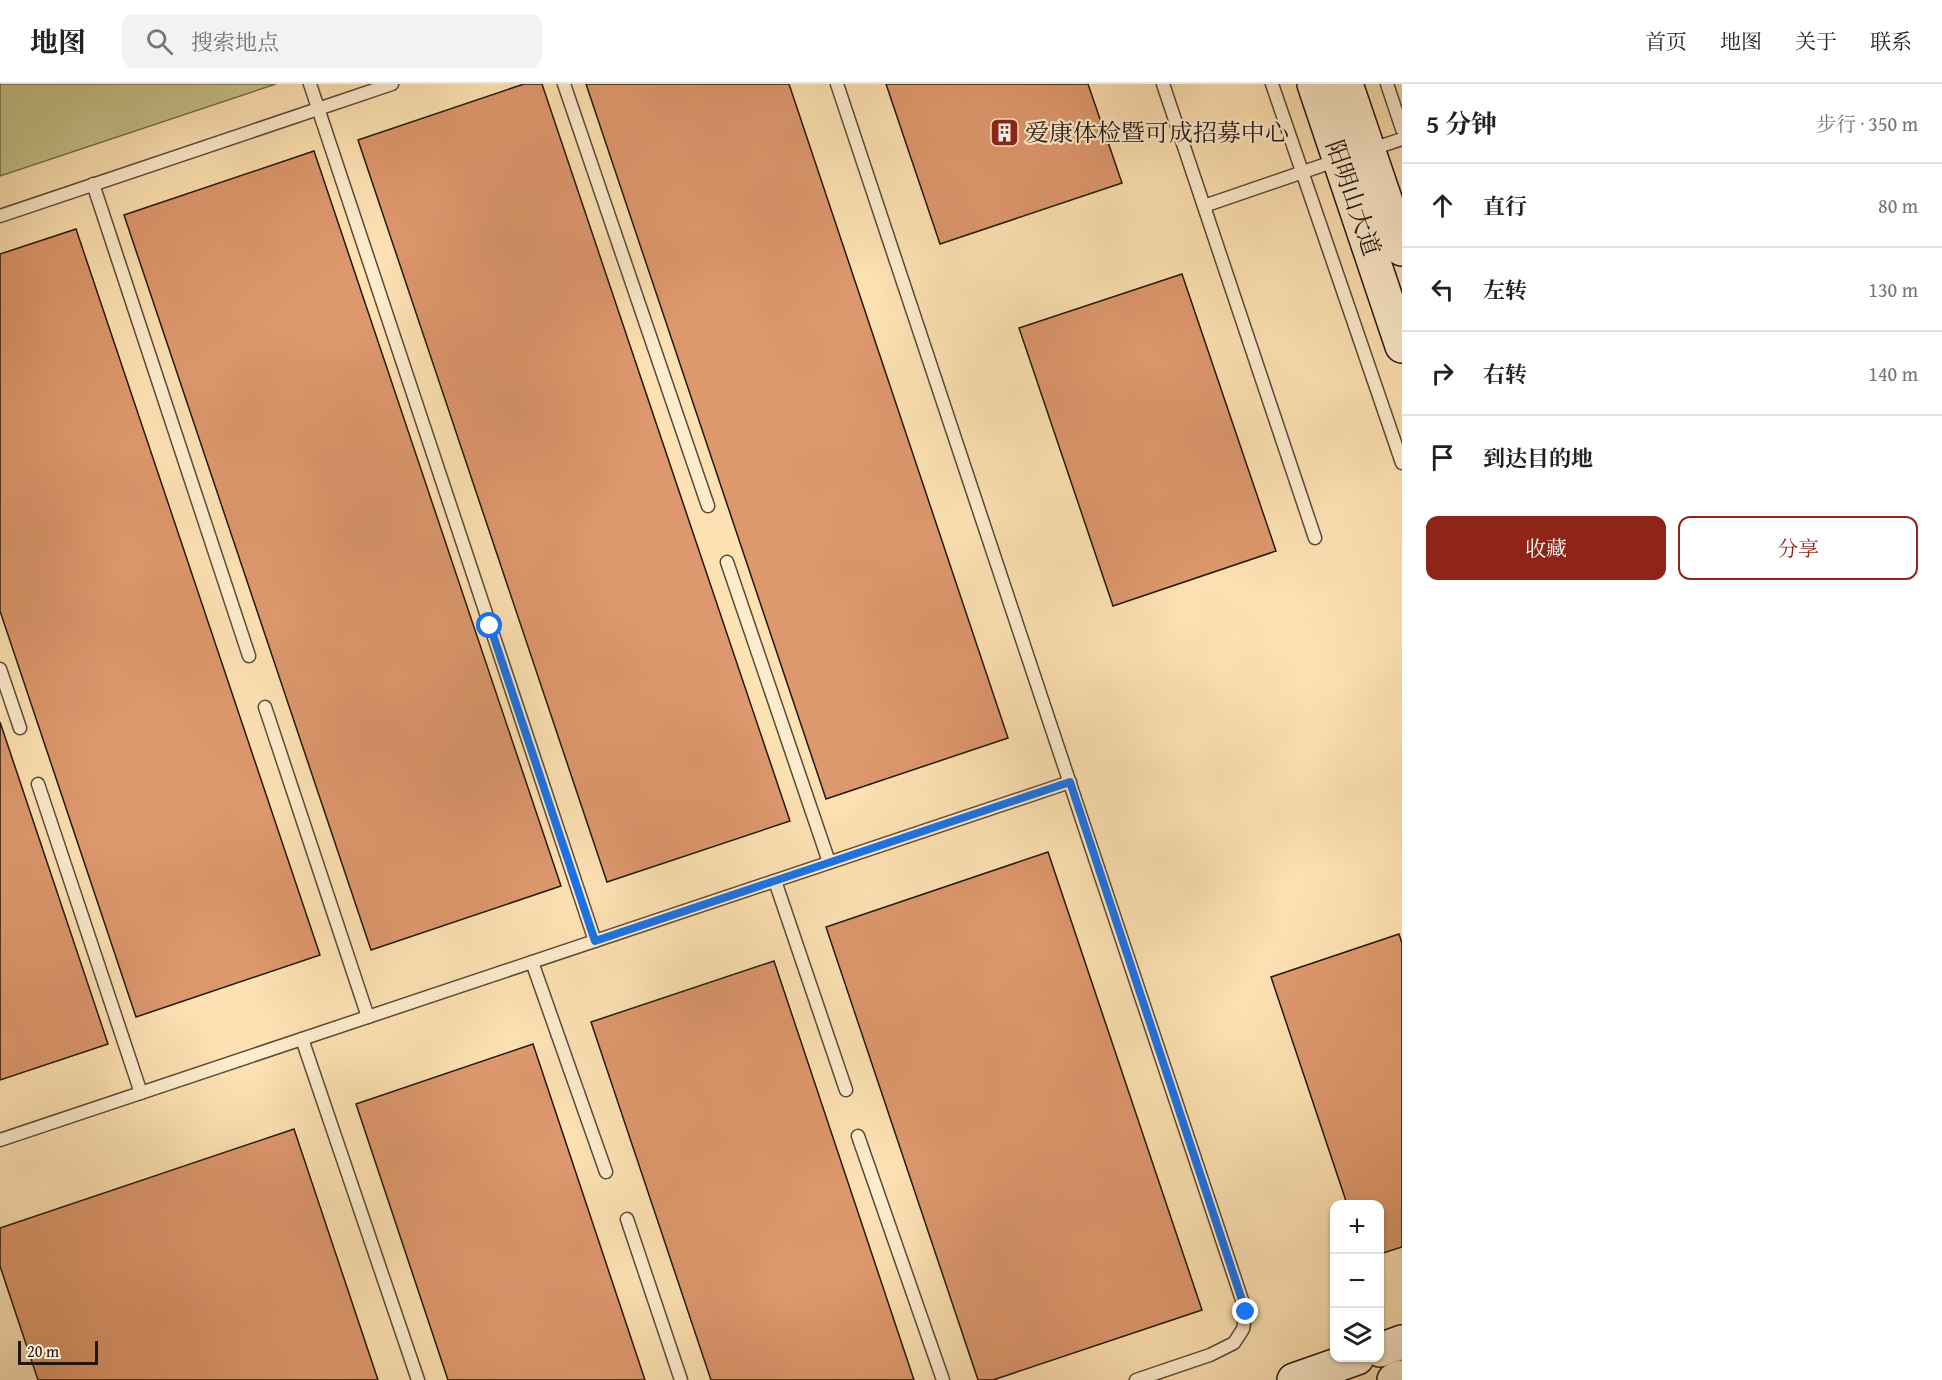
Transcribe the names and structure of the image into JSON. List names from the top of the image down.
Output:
{
  "streets": {
    "main road": ["阳明山大道"]
  },
  "places": {
    "building": ["爱康体检暨可成招募中心"]
  },
  "scale_bar": "20 m",
  "page": {
    "header": "地图",
    "search": "搜索地点",
    "nav": [
      "首页",
      "地图",
      "关于",
      "联系"
    ],
    "heading": ["5 分钟", "步行 · 350 m"],
    "list": [
      ["直行", "80 m"],
      ["左转", "130 m"],
      ["右转", "140 m"],
      "到达目的地"
    ],
    "buttons": ["收藏", "分享"],
    "map_buttons": ["+", "−"],
    "scale": "20 m"
  }
}
